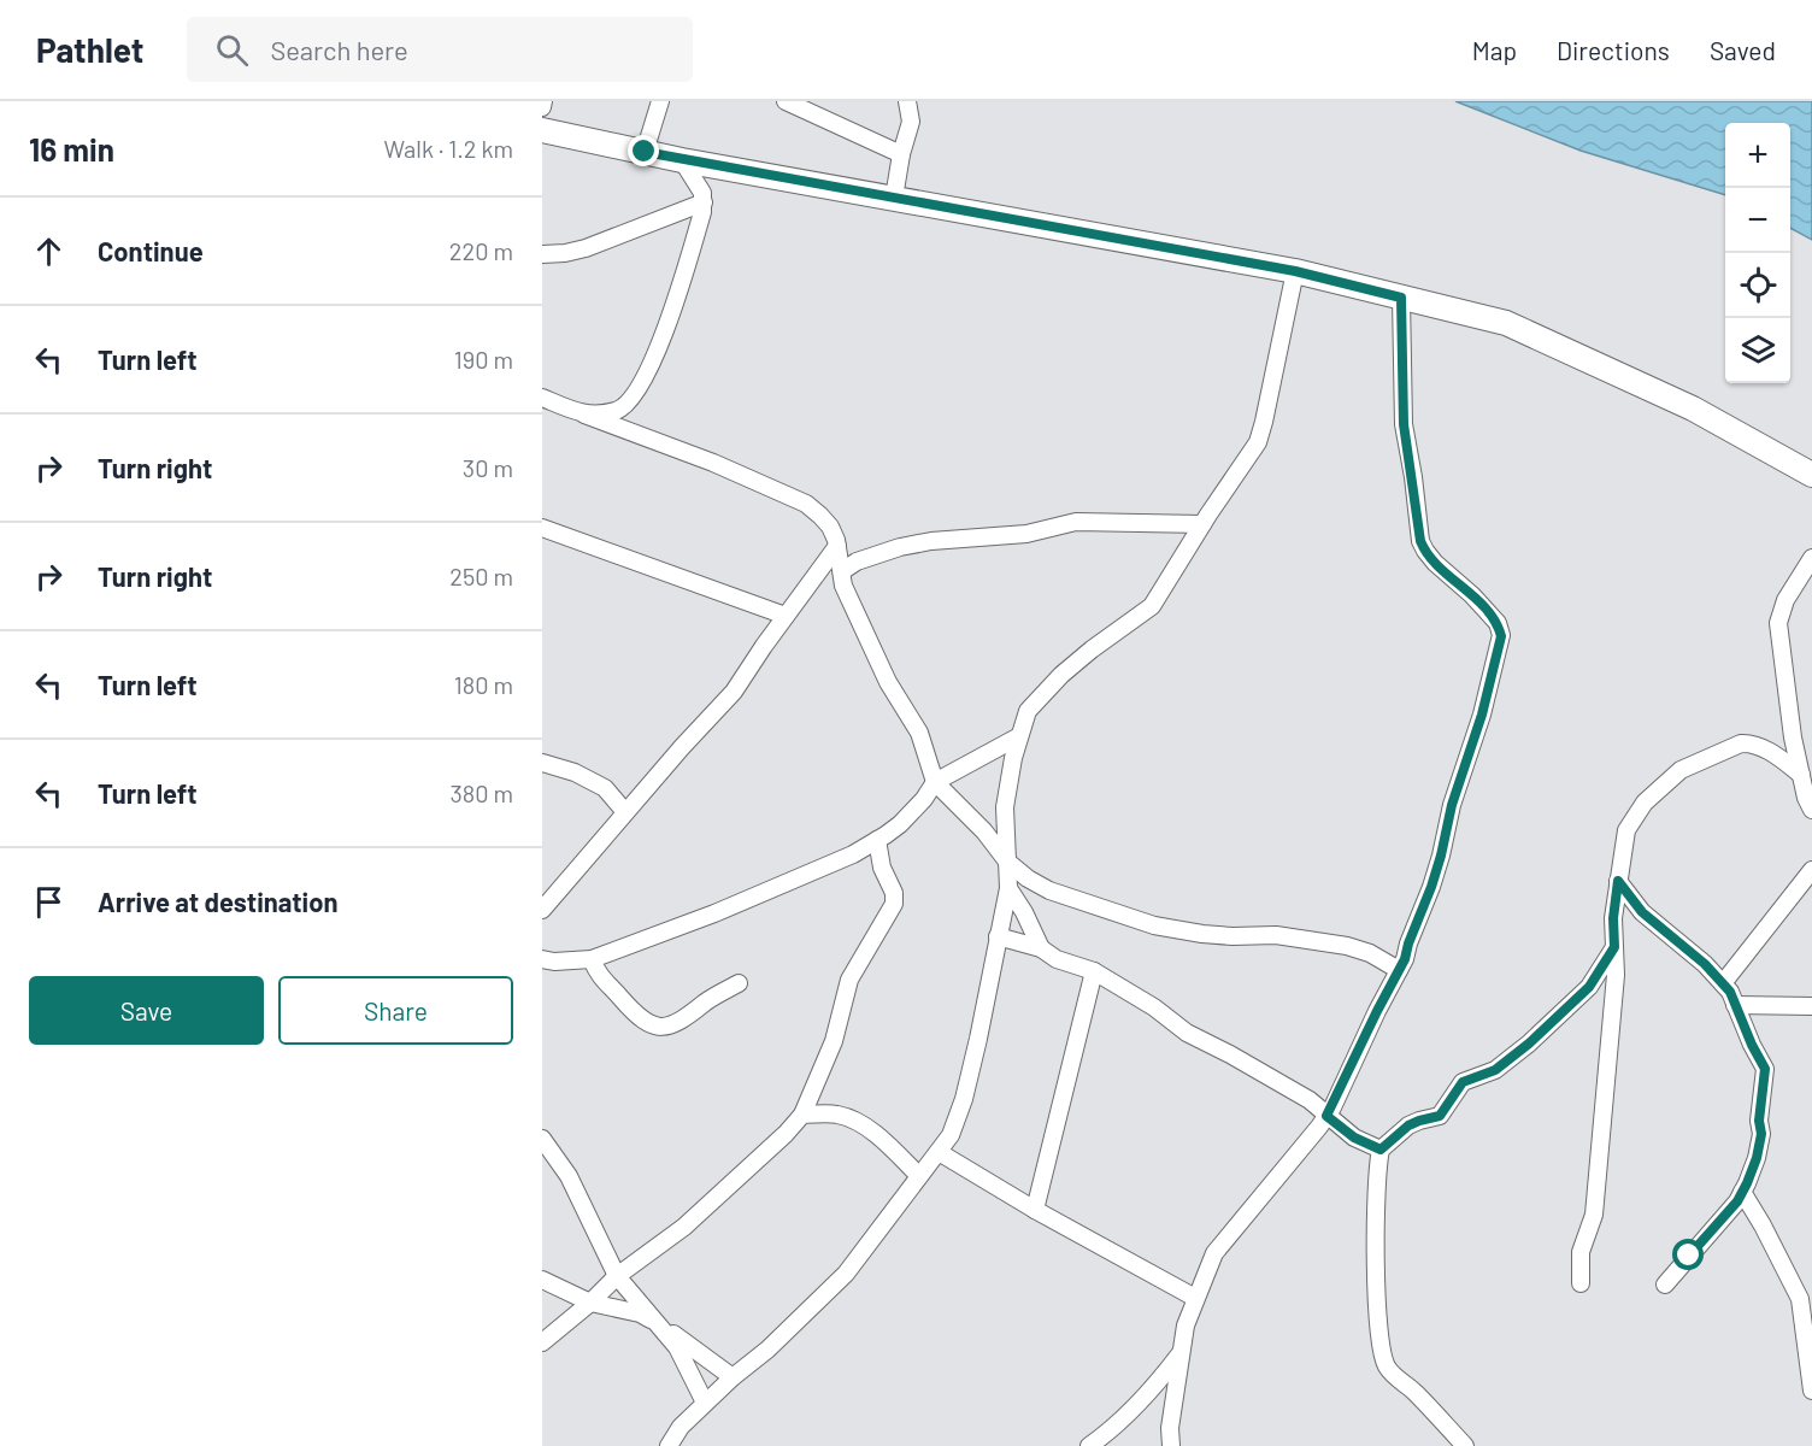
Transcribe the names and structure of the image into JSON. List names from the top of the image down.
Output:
{
  "page": {
    "header": "Pathlet",
    "search": "Search here",
    "nav": ["Map", "Directions", "Saved"],
    "heading": ["16 min", "Walk · 1.2 km"],
    "map_buttons": ["+", "−"],
    "list": [
      ["Continue", "220 m"],
      ["Turn left", "190 m"],
      ["Turn right", "30 m"],
      ["Turn right", "250 m"],
      ["Turn left", "180 m"],
      ["Turn left", "380 m"],
      "Arrive at destination"
    ],
    "buttons": ["Save", "Share"]
  }
}
